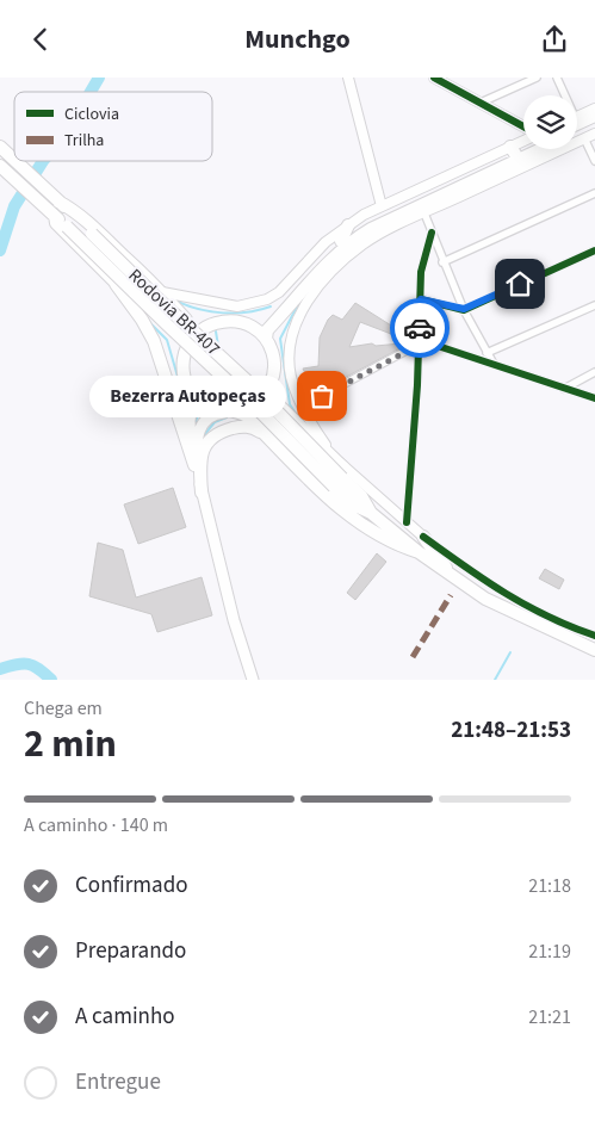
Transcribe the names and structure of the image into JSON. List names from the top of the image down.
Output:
{
  "streets": {
    "highway": ["Rodovia BR-407"]
  },
  "places": ["Bezerra Autopeças"],
  "legend": ["Ciclovia", "Trilha"],
  "page": {
    "header": "Munchgo",
    "bubble": "Bezerra Autopeças",
    "heading": ["2 min", "Chega em", "21:48–21:53"],
    "bar": "A caminho · 140 m",
    "list": [
      ["Confirmado", "21:18"],
      ["Preparando", "21:19"],
      ["A caminho", "21:21"],
      "Entregue"
    ]
  }
}
